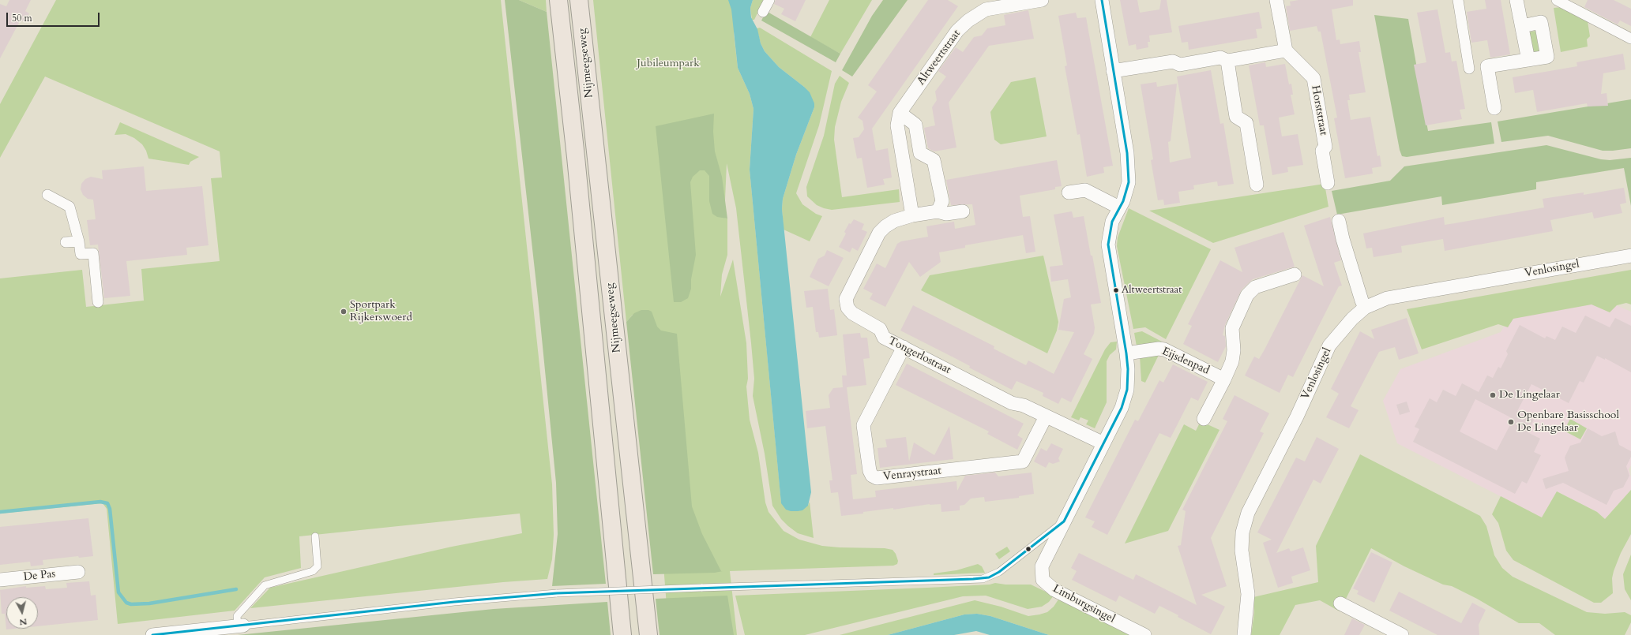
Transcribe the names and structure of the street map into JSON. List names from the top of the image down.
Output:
{
  "streets": {
    "highway": ["Nijmeegseweg"],
    "street": [
      "Altweertstraat",
      "Horststraat",
      "Venlosingel",
      "Tongerlostraat",
      "Eijsdenpad",
      "Venraystraat",
      "De Pas",
      "Limburgsingel"
    ]
  },
  "crossings": [
    ["Tongerlostraat", "Venraystraat"],
    ["Tongerlostraat", "Limburgsingel"],
    ["Eijsdenpad", "Limburgsingel"]
  ],
  "parks": ["Jubileumpark"],
  "places": [
    "Altweertstraat",
    "Sportpark Rijkerswoerd",
    "De Lingelaar",
    "Openbare Basisschool De Lingelaar"
  ],
  "scale_bar": "50 m",
  "north": "bottom"
}
